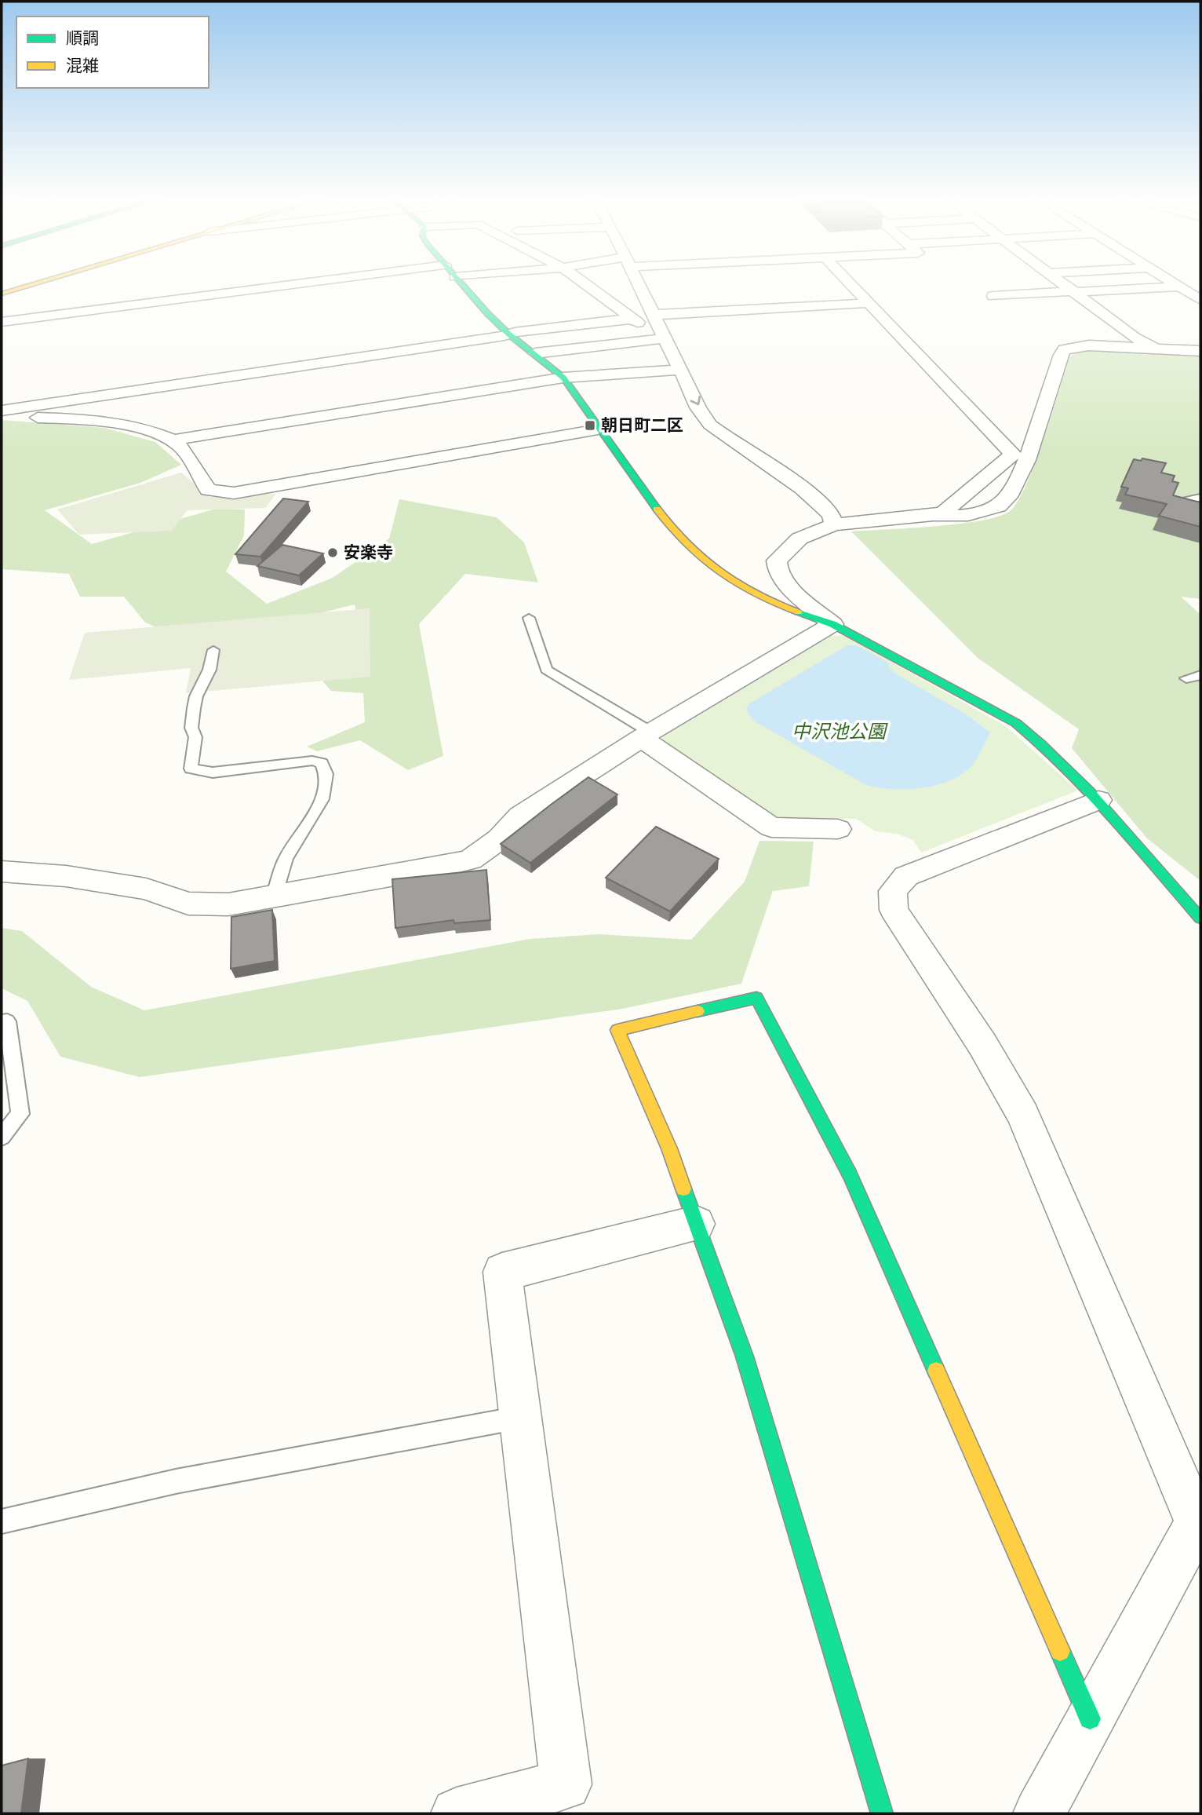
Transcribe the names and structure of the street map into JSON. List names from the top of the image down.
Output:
{
  "parks": ["中沢池公園"],
  "places": {
    "transit": ["朝日町二区"],
    "other": ["安楽寺"]
  },
  "legend": ["順調", "混雑"]
}
